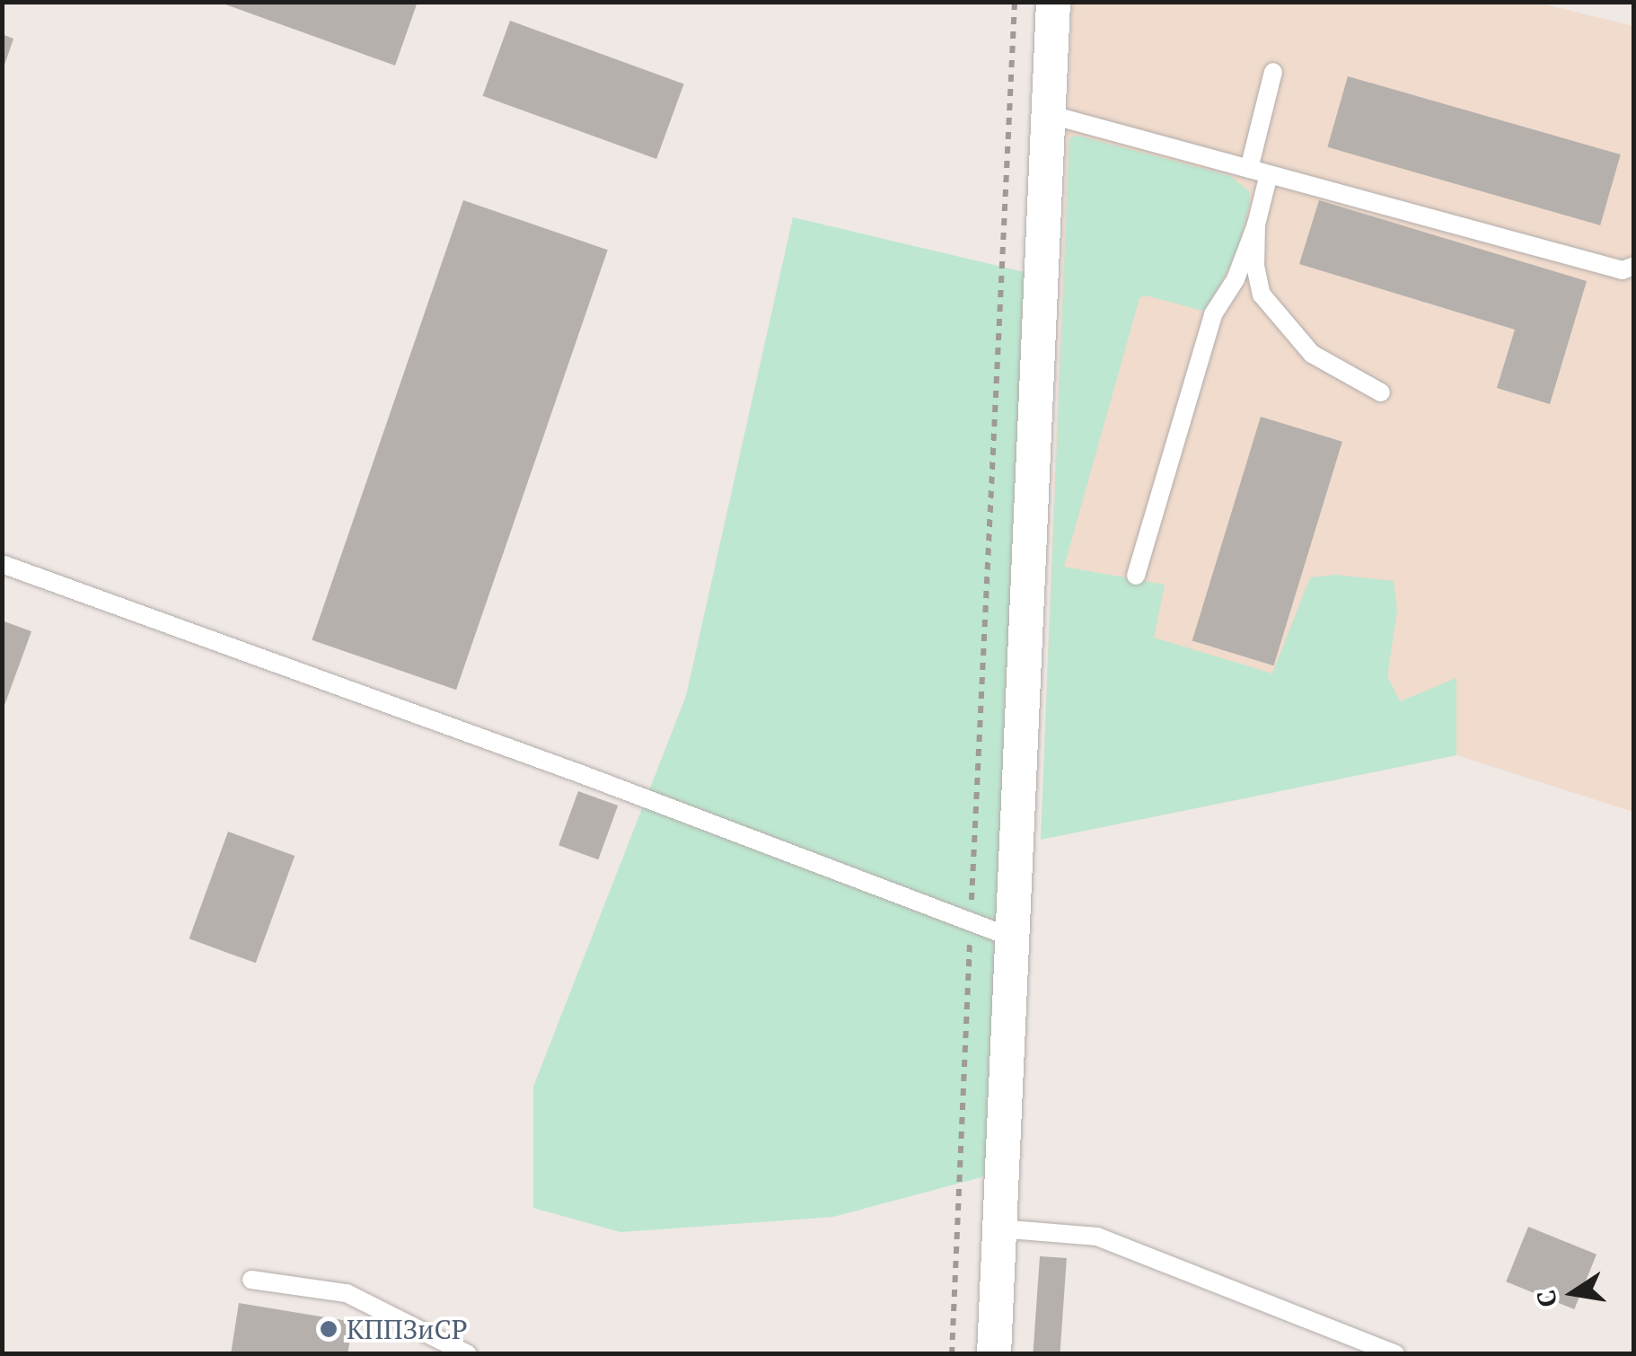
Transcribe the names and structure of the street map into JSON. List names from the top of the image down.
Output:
{
  "places": ["КППЗиСР"],
  "north": "left"
}
